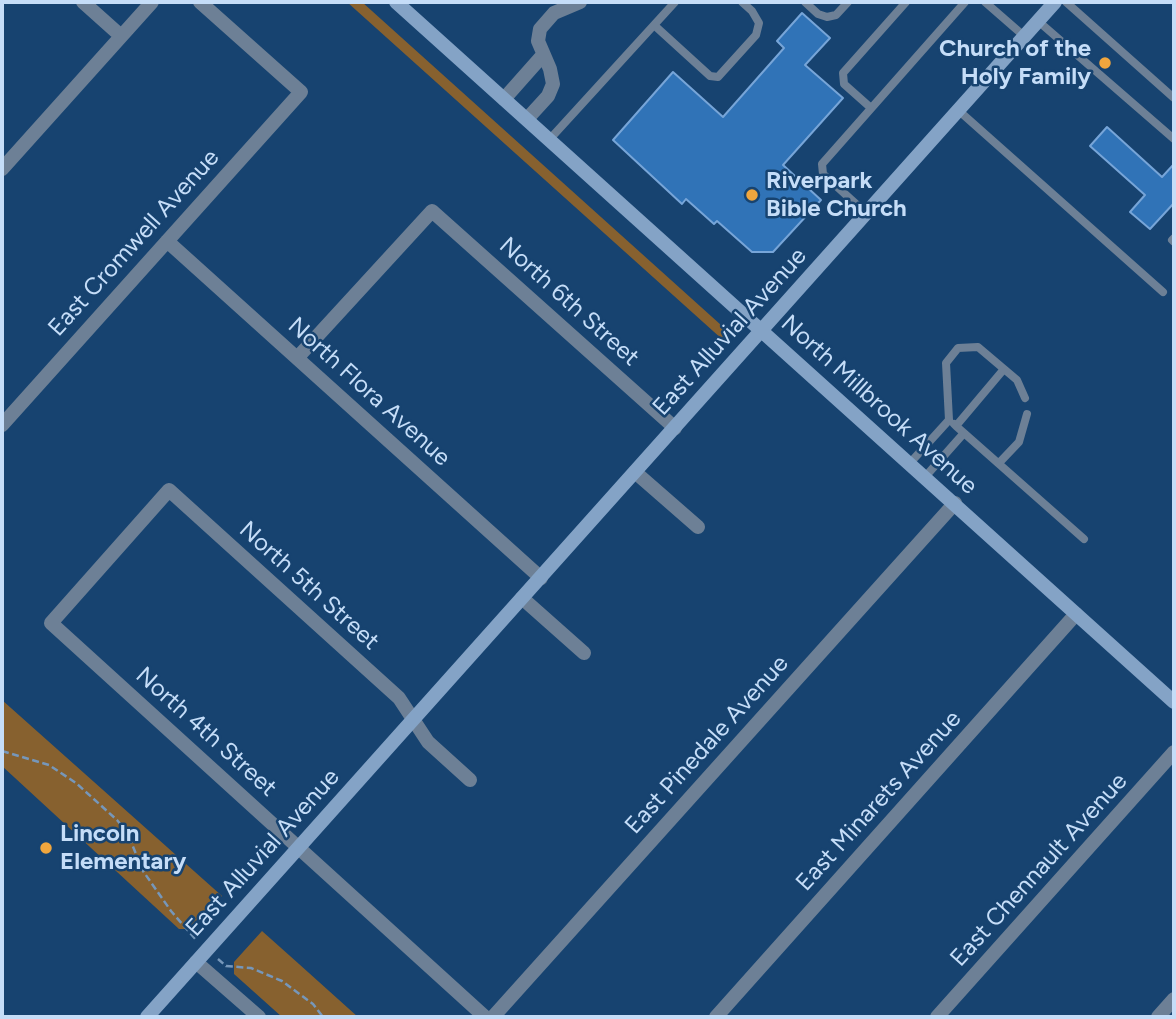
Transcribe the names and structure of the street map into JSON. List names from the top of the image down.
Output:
{
  "streets": {
    "main road": ["East Alluvial Avenue", "North Millbrook Avenue"],
    "street": [
      "East Cromwell Avenue",
      "North 6th Street",
      "North Flora Avenue",
      "North 5th Street",
      "North 4th Street",
      "East Pinedale Avenue",
      "East Minarets Avenue",
      "East Chennault Avenue"
    ]
  },
  "crossings": [
    ["East Cromwell Avenue", "North Flora Avenue"],
    ["North 6th Street", "East Alluvial Avenue"],
    ["North 6th Street", "North Flora Avenue"],
    ["East Alluvial Avenue", "North Flora Avenue"],
    ["East Alluvial Avenue", "North Millbrook Avenue"],
    ["East Alluvial Avenue", "North 5th Street"],
    ["East Alluvial Avenue", "North 4th Street"],
    ["North Millbrook Avenue", "East Pinedale Avenue"],
    ["North Millbrook Avenue", "East Minarets Avenue"],
    ["North 5th Street", "North 4th Street"]
  ],
  "places": ["Church of the Holy Family", "Riverpark Bible Church", "Lincoln Elementary"]
}
